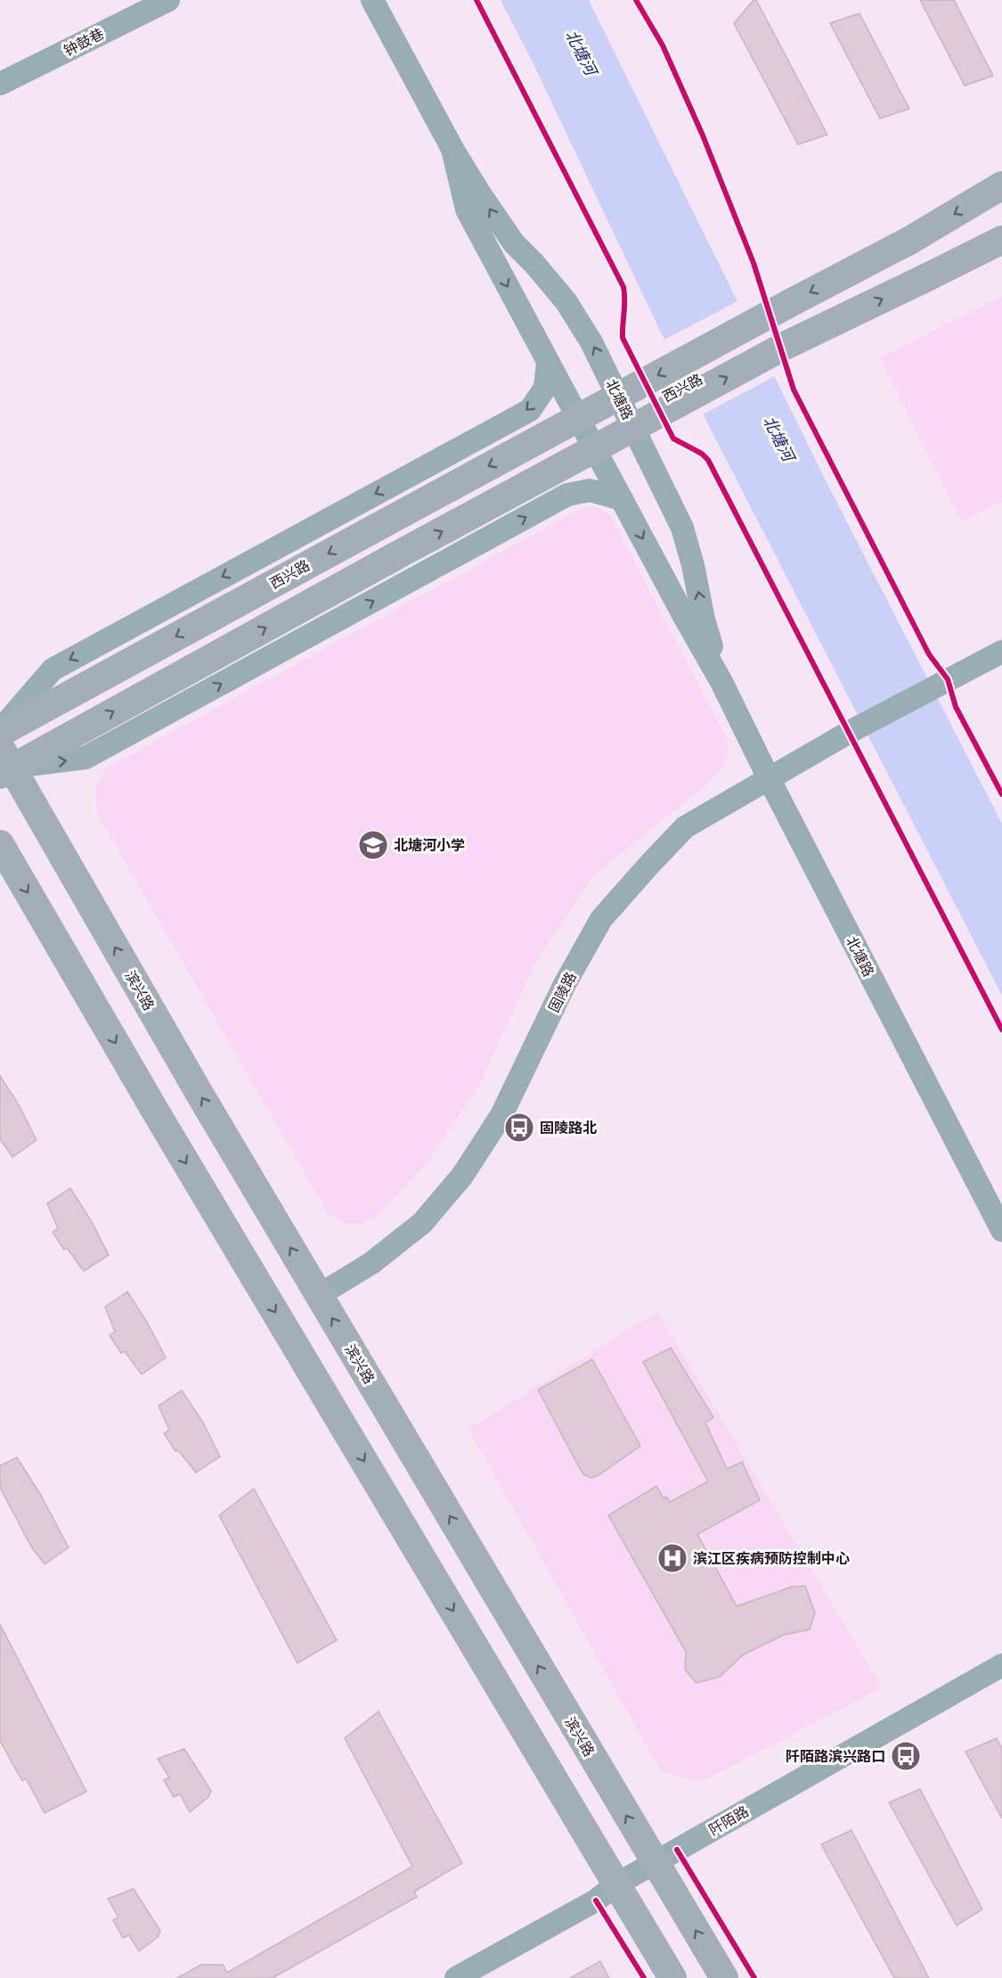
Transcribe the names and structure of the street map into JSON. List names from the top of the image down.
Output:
{
  "streets": {
    "main road": ["西兴路", "滨兴路"],
    "street": [
      "钟鼓巷",
      "北塘路",
      "固陵路",
      "阡陌路"
    ]
  },
  "crossings": [
    ["西兴路", "北塘路"],
    ["西兴路", "滨兴路"],
    ["北塘路", "固陵路"],
    ["滨兴路", "固陵路"],
    ["滨兴路", "阡陌路"]
  ],
  "water": ["北塘河"],
  "places": {
    "school or university": ["北塘河小学"],
    "bus stop": ["固陵路北", "阡陌路滨兴路口"],
    "hospital": ["滨江区疾病预防控制中心"]
  }
}
